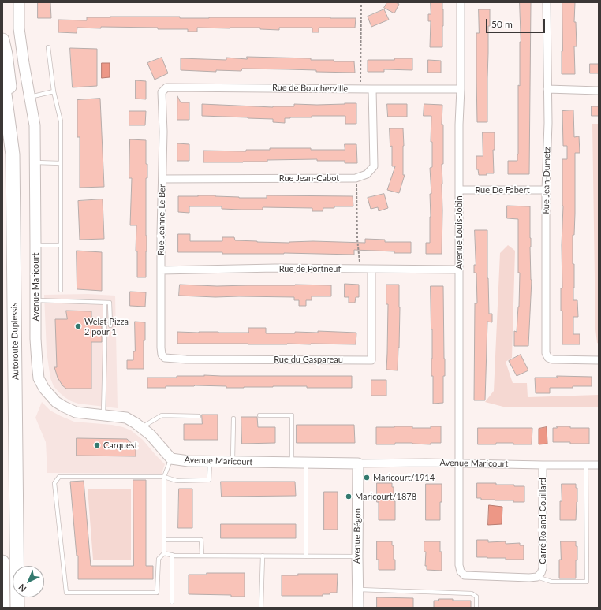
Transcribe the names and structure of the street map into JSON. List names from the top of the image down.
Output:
{
  "streets": {
    "highway": ["Autoroute Duplessis"],
    "street": [
      "Rue de Boucherville",
      "Rue Jean-Cabot",
      "Rue Jean-Dumetz",
      "Rue De Fabert",
      "Rue Jeanne-Le Ber",
      "Avenue Louis-Jobin",
      "Rue de Portneuf",
      "Avenue Maricourt",
      "Rue du Gaspareau",
      "Carré Roland-Couillard",
      "Avenue Bégon"
    ]
  },
  "crossings": [
    ["Rue de Boucherville", "Rue Jean-Cabot"],
    ["Rue de Boucherville", "Rue Jeanne-Le Ber"],
    ["Rue de Boucherville", "Avenue Louis-Jobin"],
    ["Rue Jean-Cabot", "Rue Jeanne-Le Ber"],
    ["Rue Jean-Dumetz", "Rue De Fabert"],
    ["Rue De Fabert", "Avenue Louis-Jobin"],
    ["Rue Jeanne-Le Ber", "Rue de Portneuf"],
    ["Rue Jeanne-Le Ber", "Rue du Gaspareau"],
    ["Avenue Louis-Jobin", "Rue de Portneuf"],
    ["Avenue Louis-Jobin", "Avenue Maricourt"],
    ["Rue de Portneuf", "Rue du Gaspareau"],
    ["Avenue Maricourt", "Carré Roland-Couillard"],
    ["Avenue Maricourt", "Avenue Bégon"]
  ],
  "places": [
    "Welat Pizza 2 pour 1",
    "Carquest",
    "Maricourt/1914",
    "Maricourt/1878"
  ],
  "scale_bar": "50 m",
  "north": "bottom left"
}
